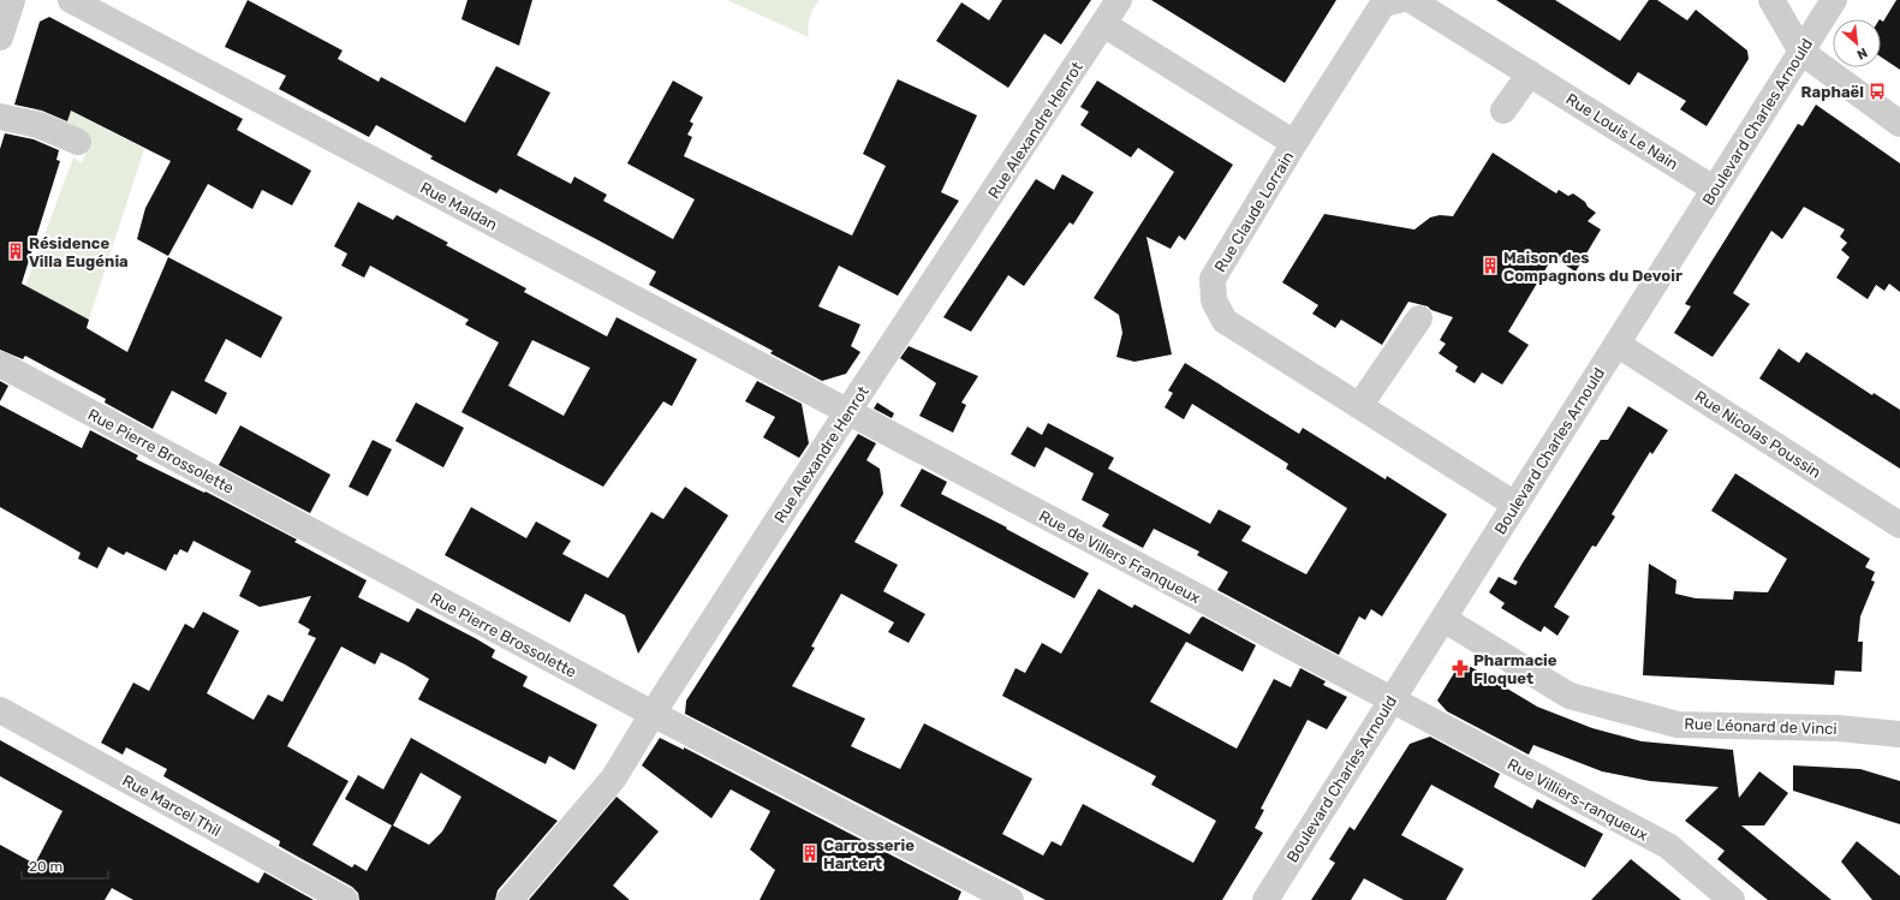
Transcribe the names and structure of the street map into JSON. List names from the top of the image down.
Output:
{
  "streets": {
    "street": [
      "Boulevard Charles Arnould",
      "Rue Alexandre Henrot",
      "Rue Louis Le Nain",
      "Rue Maldan",
      "Rue Claude Lorrain",
      "Rue Nicolas Poussin",
      "Rue Pierre Brossolette",
      "Rue de Villers Franqueux",
      "Rue Léonard de Vinci",
      "Rue Villiers-ranqueux",
      "Rue Marcel Thil"
    ]
  },
  "crossings": [
    ["Boulevard Charles Arnould", "Rue Louis Le Nain"],
    ["Boulevard Charles Arnould", "Rue Claude Lorrain"],
    ["Boulevard Charles Arnould", "Rue Nicolas Poussin"],
    ["Boulevard Charles Arnould", "Rue de Villers Franqueux"],
    ["Boulevard Charles Arnould", "Rue Léonard de Vinci"],
    ["Boulevard Charles Arnould", "Rue Villiers-ranqueux"],
    ["Rue Alexandre Henrot", "Rue Maldan"],
    ["Rue Alexandre Henrot", "Rue Pierre Brossolette"],
    ["Rue Alexandre Henrot", "Rue de Villers Franqueux"],
    ["Rue Maldan", "Rue de Villers Franqueux"]
  ],
  "places": {
    "bus stop": ["Raphaël"],
    "building": ["Résidence Villa Eugénia", "Maison des Compagnons du Devoir", "Carrosserie Hartert"],
    "pharmacy": ["Pharmacie Floquet"]
  },
  "scale_bar": "20 m",
  "north": "bottom right"
}
